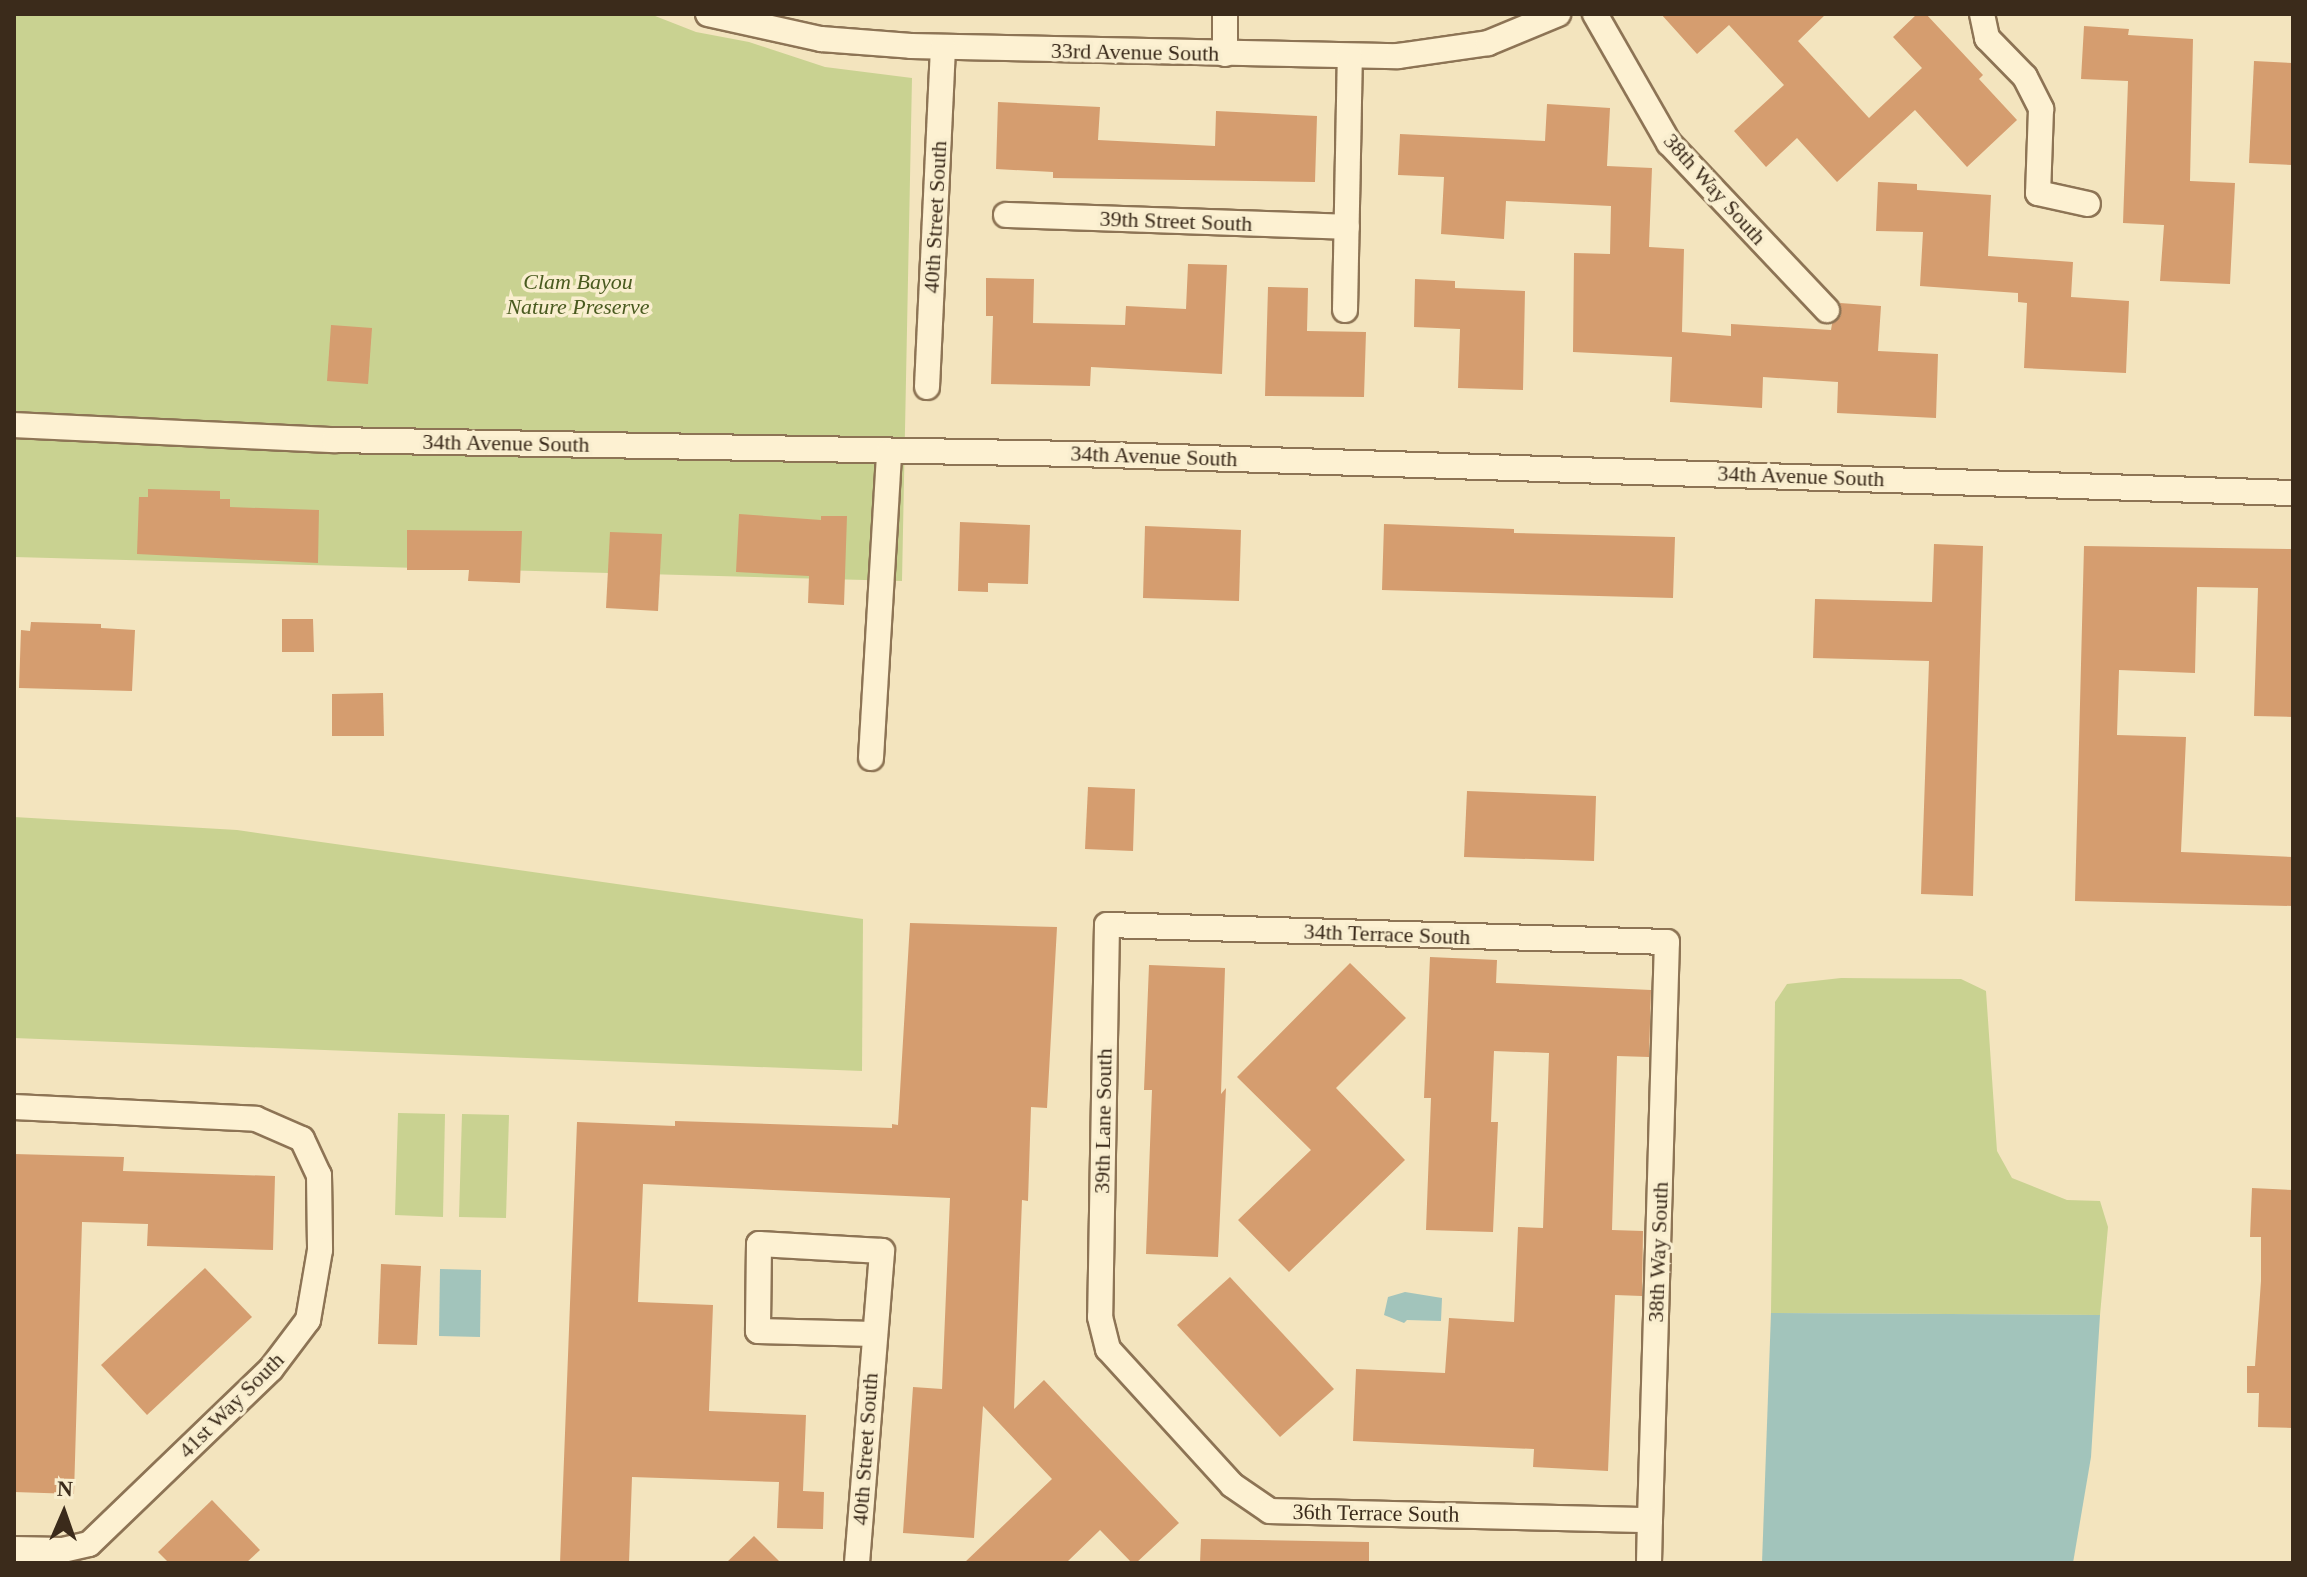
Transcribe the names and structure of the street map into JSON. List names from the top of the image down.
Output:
{
  "streets": {
    "street": [
      "33rd Avenue South",
      "38th Way South",
      "40th Street South",
      "39th Street South",
      "34th Avenue South",
      "34th Terrace South",
      "39th Lane South",
      "41st Way South",
      "36th Terrace South"
    ]
  },
  "crossings": [
    ["33rd Avenue South", "40th Street South"],
    ["38th Way South", "34th Terrace South"],
    ["38th Way South", "36th Terrace South"],
    ["34th Terrace South", "39th Lane South"],
    ["39th Lane South", "36th Terrace South"]
  ],
  "parks": ["Clam Bayou Nature Preserve"],
  "north": "top"
}
